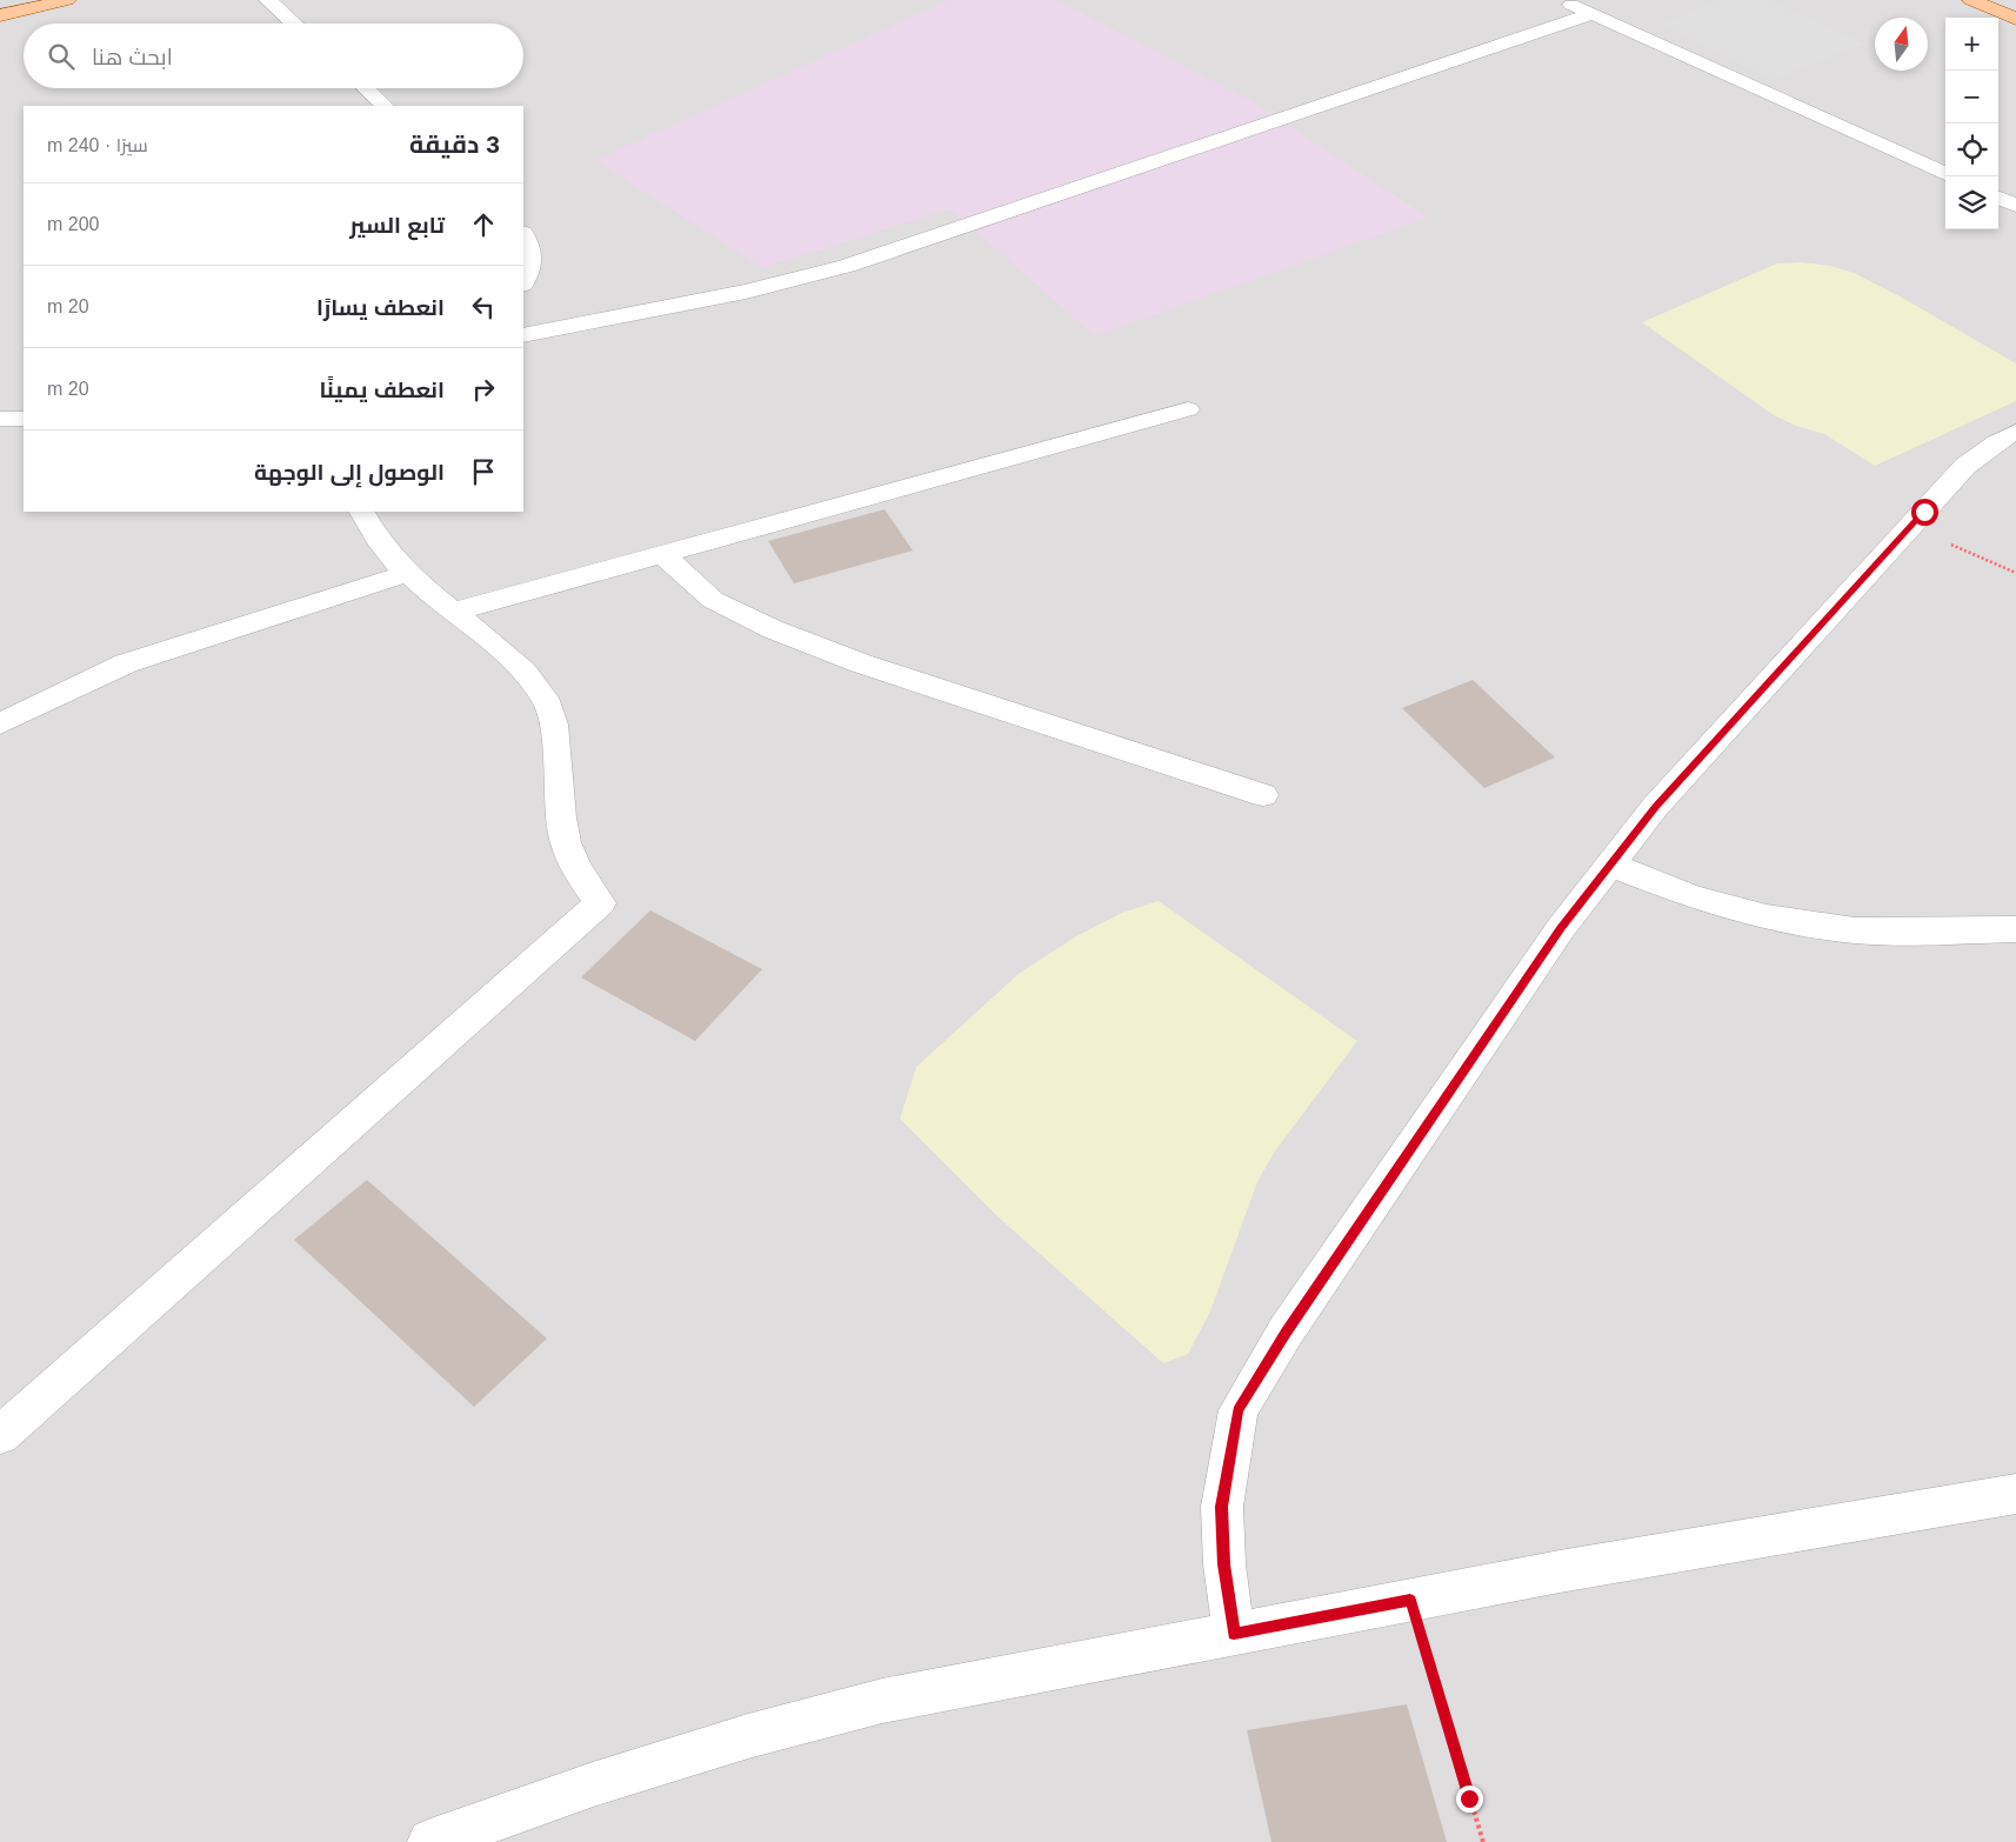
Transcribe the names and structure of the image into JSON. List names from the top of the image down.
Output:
{
  "north": "top",
  "page": {
    "map_buttons": ["+", "−"],
    "search": "ابحث هنا",
    "heading": ["3 دقيقة", "سيرًا · 240 m"],
    "list": [
      ["تابع السير", "200 m"],
      ["انعطف يسارًا", "20 m"],
      ["انعطف يمينًا", "20 m"],
      "الوصول إلى الوجهة"
    ]
  }
}
